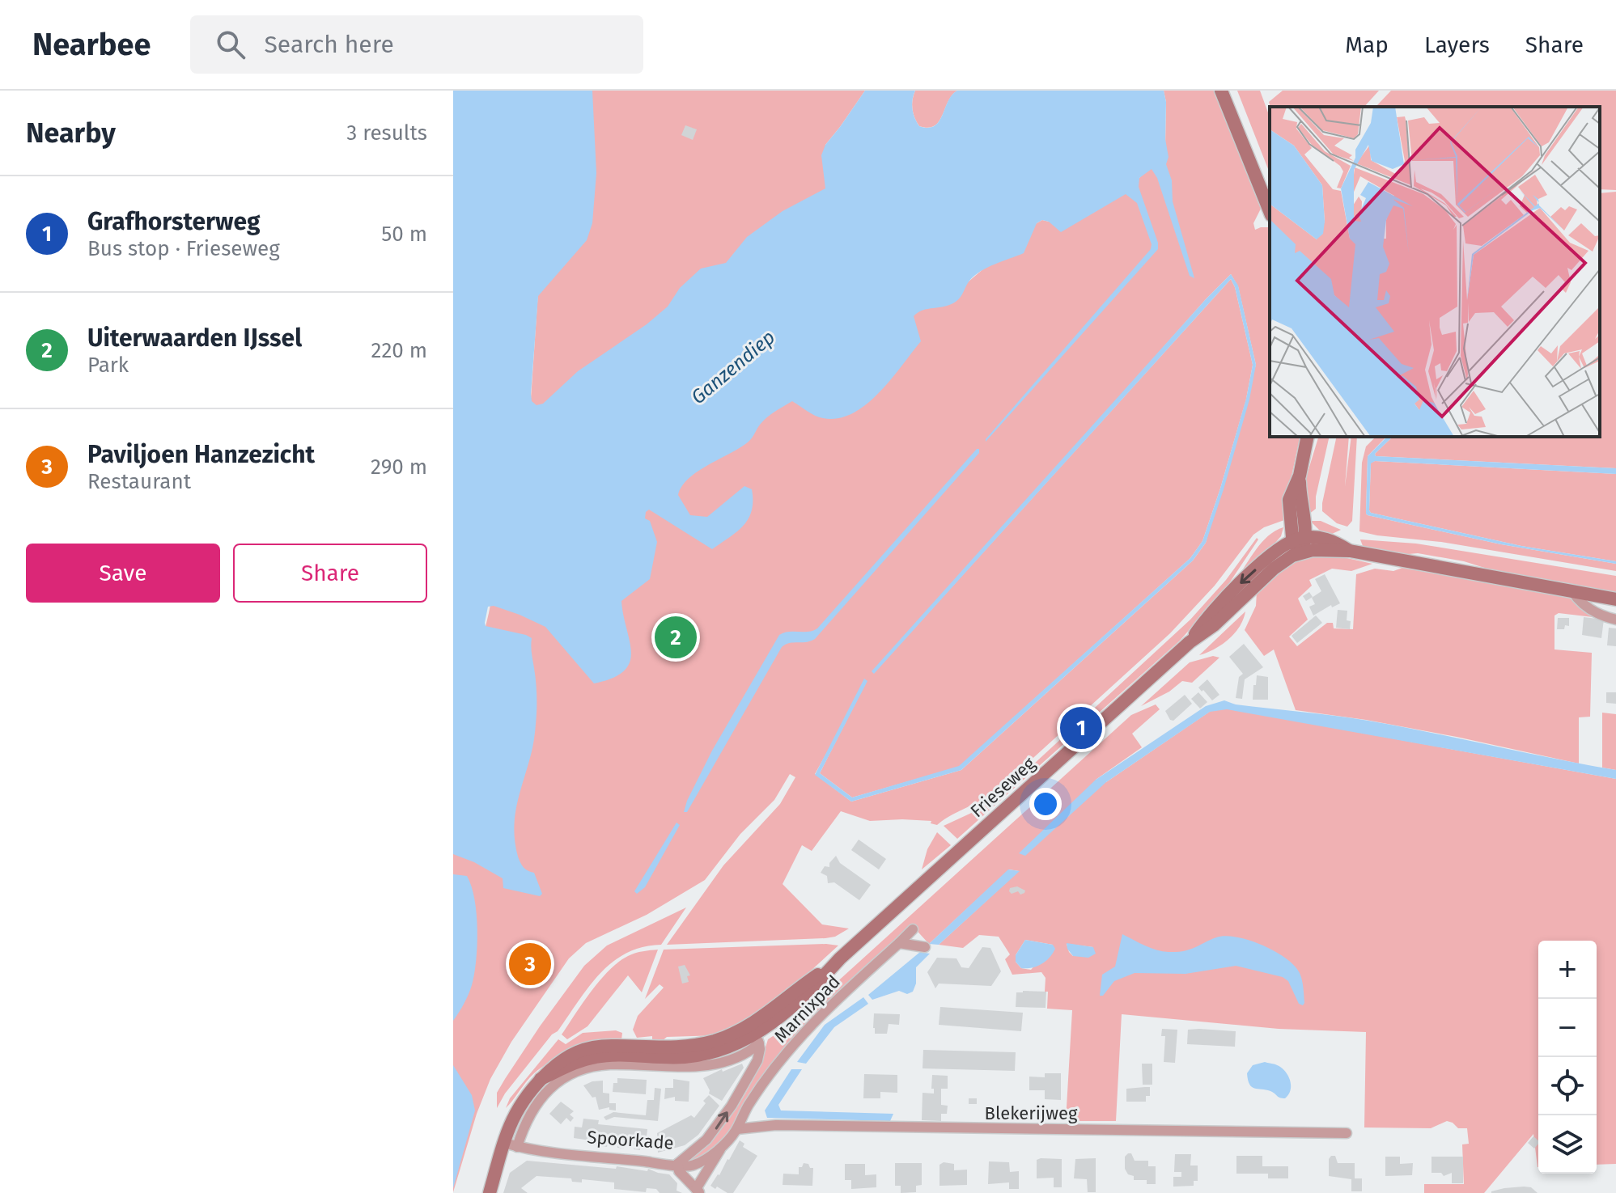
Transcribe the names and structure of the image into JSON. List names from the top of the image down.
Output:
{
  "streets": {
    "main road": ["Frieseweg"],
    "street": ["Marnixpad", "Blekerijweg", "Spoorkade"]
  },
  "crossings": [
    ["Frieseweg", "Spoorkade"],
    ["Marnixpad", "Blekerijweg"]
  ],
  "water": ["Ganzendiep"],
  "page": {
    "header": "Nearbee",
    "search": "Search here",
    "nav": ["Map", "Layers", "Share"],
    "heading": ["Nearby", "3 results"],
    "list": [
      {
        "mark": "1",
        "name": "Grafhorsterweg",
        "note": "Bus stop · Frieseweg",
        "value": "50 m"
      },
      {
        "mark": "2",
        "name": "Uiterwaarden IJssel",
        "note": "Park",
        "value": "220 m"
      },
      {
        "mark": "3",
        "name": "Paviljoen Hanzezicht",
        "note": "Restaurant",
        "value": "290 m"
      }
    ],
    "buttons": ["Save", "Share"],
    "pins": ["2", "1", "3"],
    "map_buttons": ["+", "−"]
  }
}
